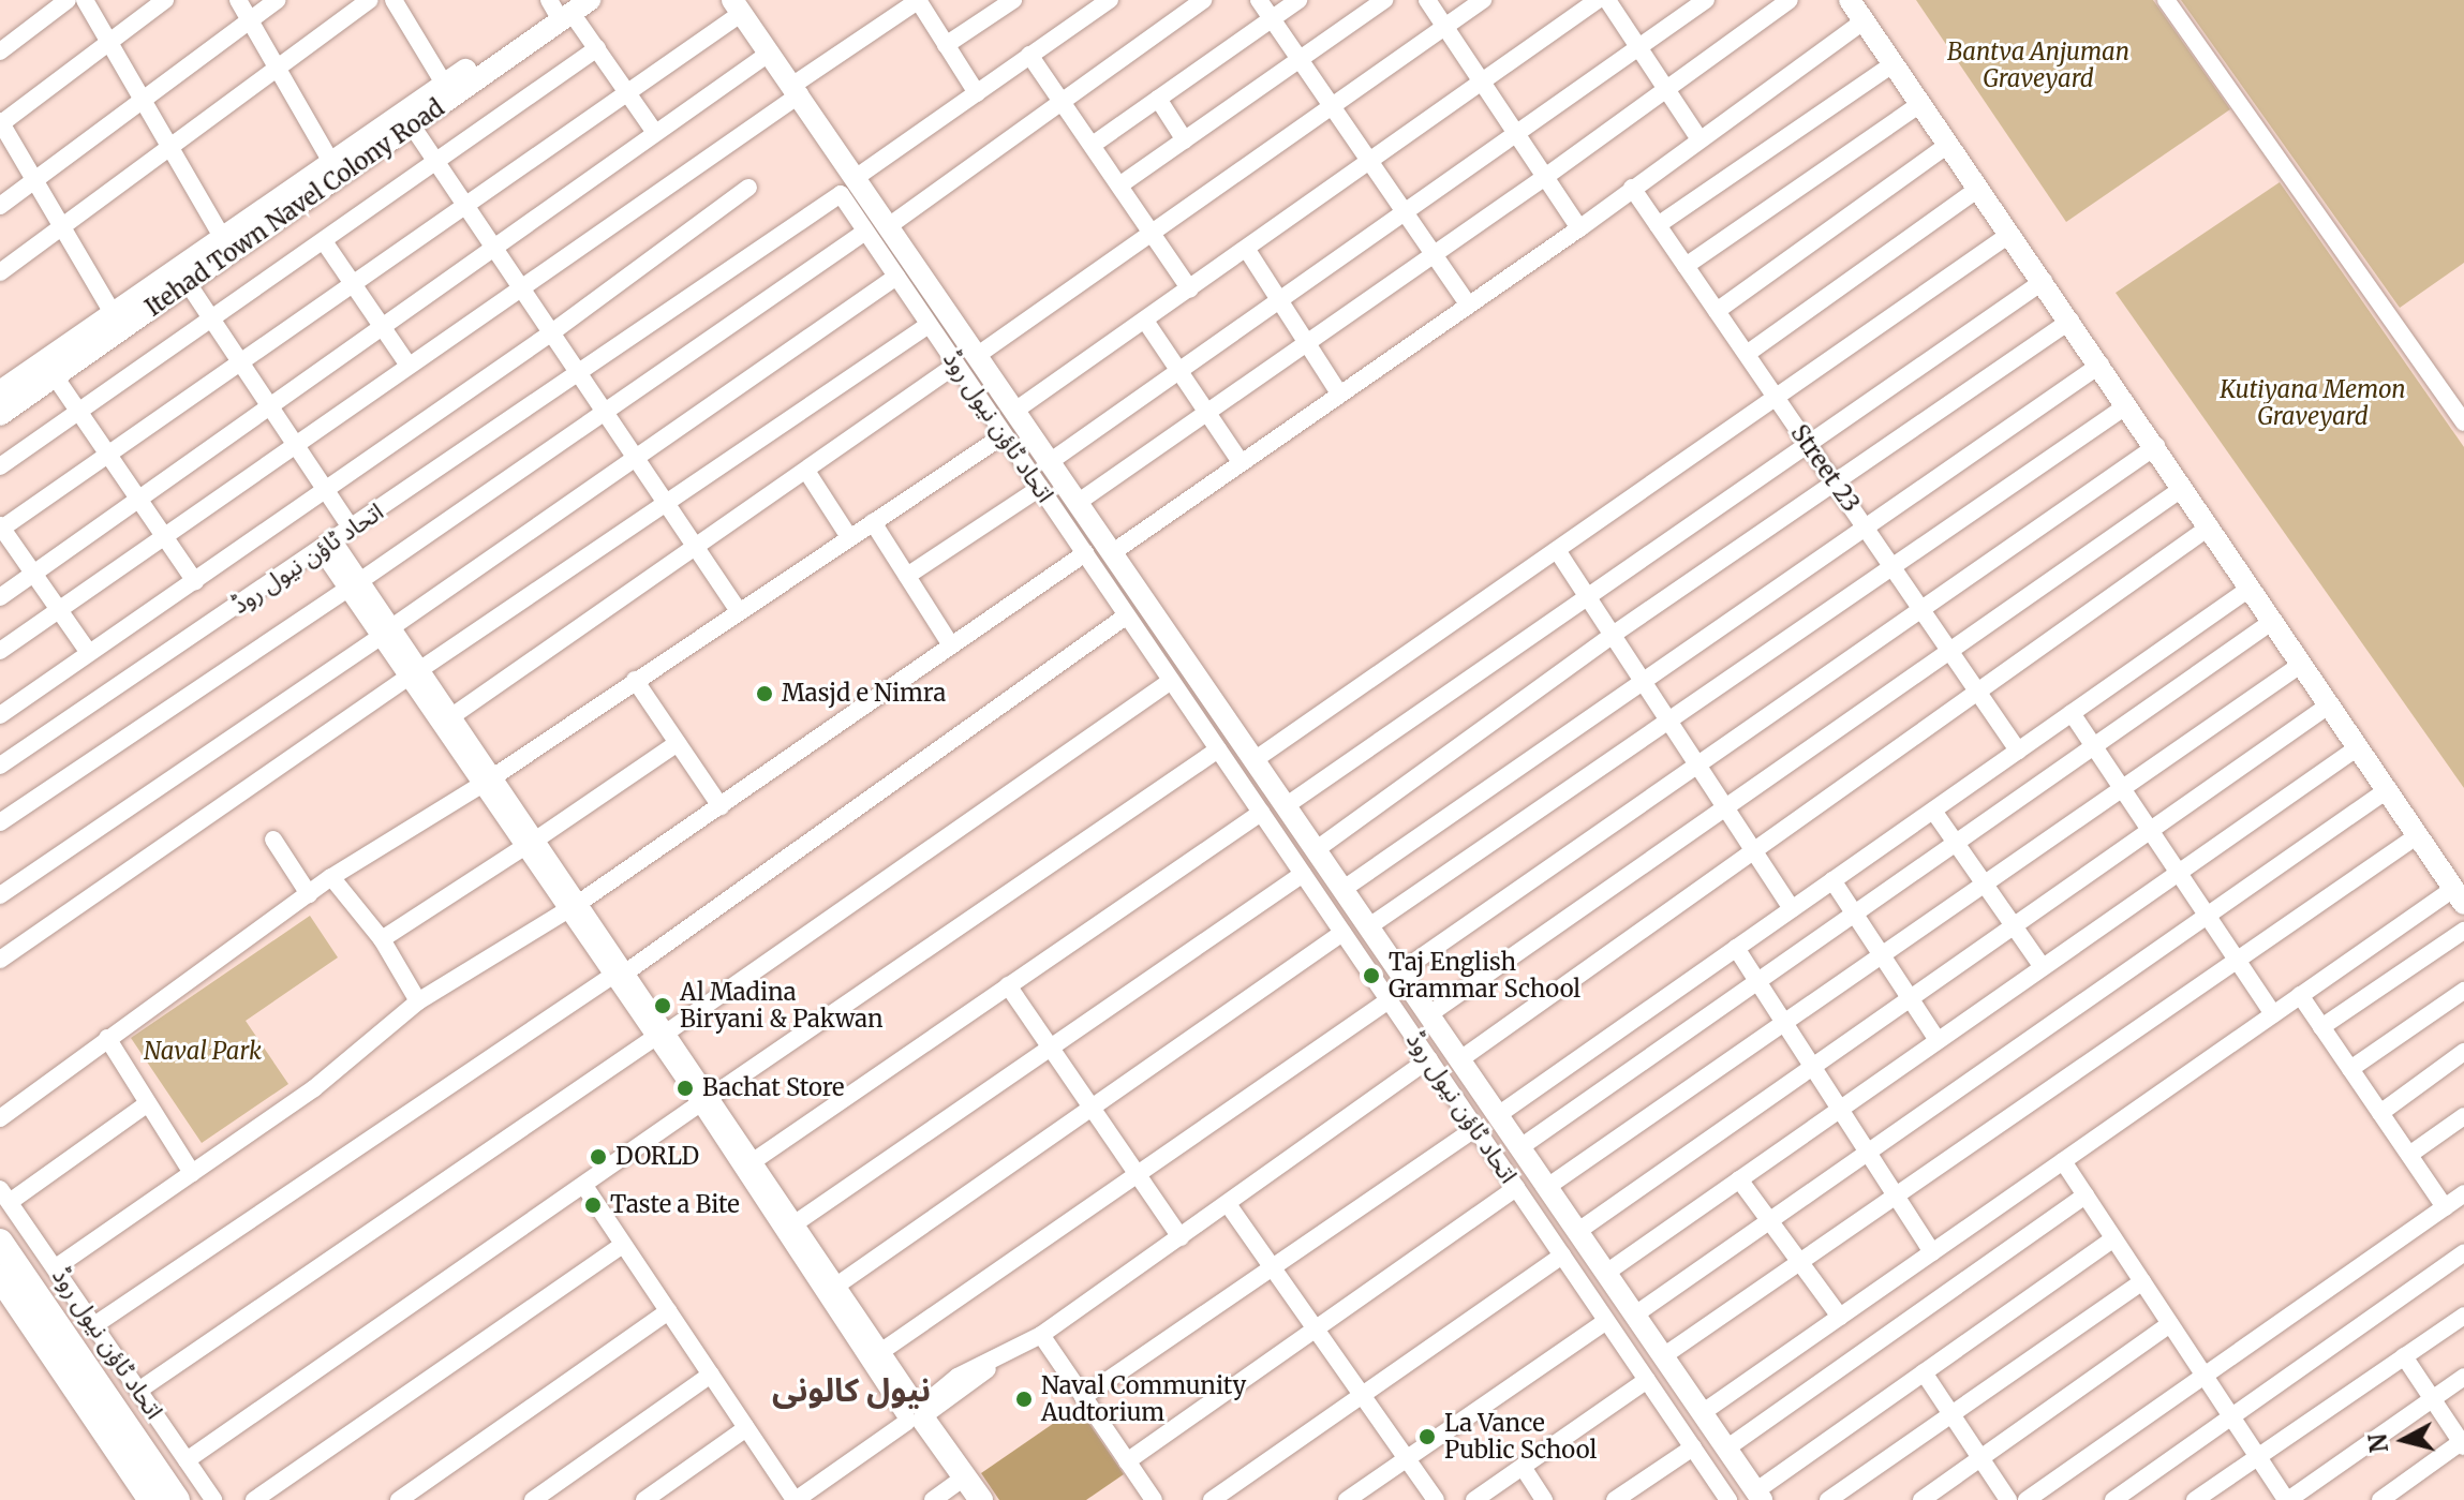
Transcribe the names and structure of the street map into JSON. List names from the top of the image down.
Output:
{
  "streets": {
    "street": ["Itehad Town Navel Colony Road", "اتحاد ٹاؤن نیول روڈ", "Street 23"]
  },
  "districts": ["نیول کالونی"],
  "parks": ["Bantva Anjuman Graveyard", "Kutiyana Memon Graveyard", "Naval Park"],
  "places": [
    "Masjd e Nimra",
    "Taj English Grammar School",
    "Al Madina Biryani & Pakwan",
    "Bachat Store",
    "DORLD",
    "Taste a Bite",
    "Naval Community Audtorium",
    "La Vance Public School"
  ],
  "north": "left"
}
